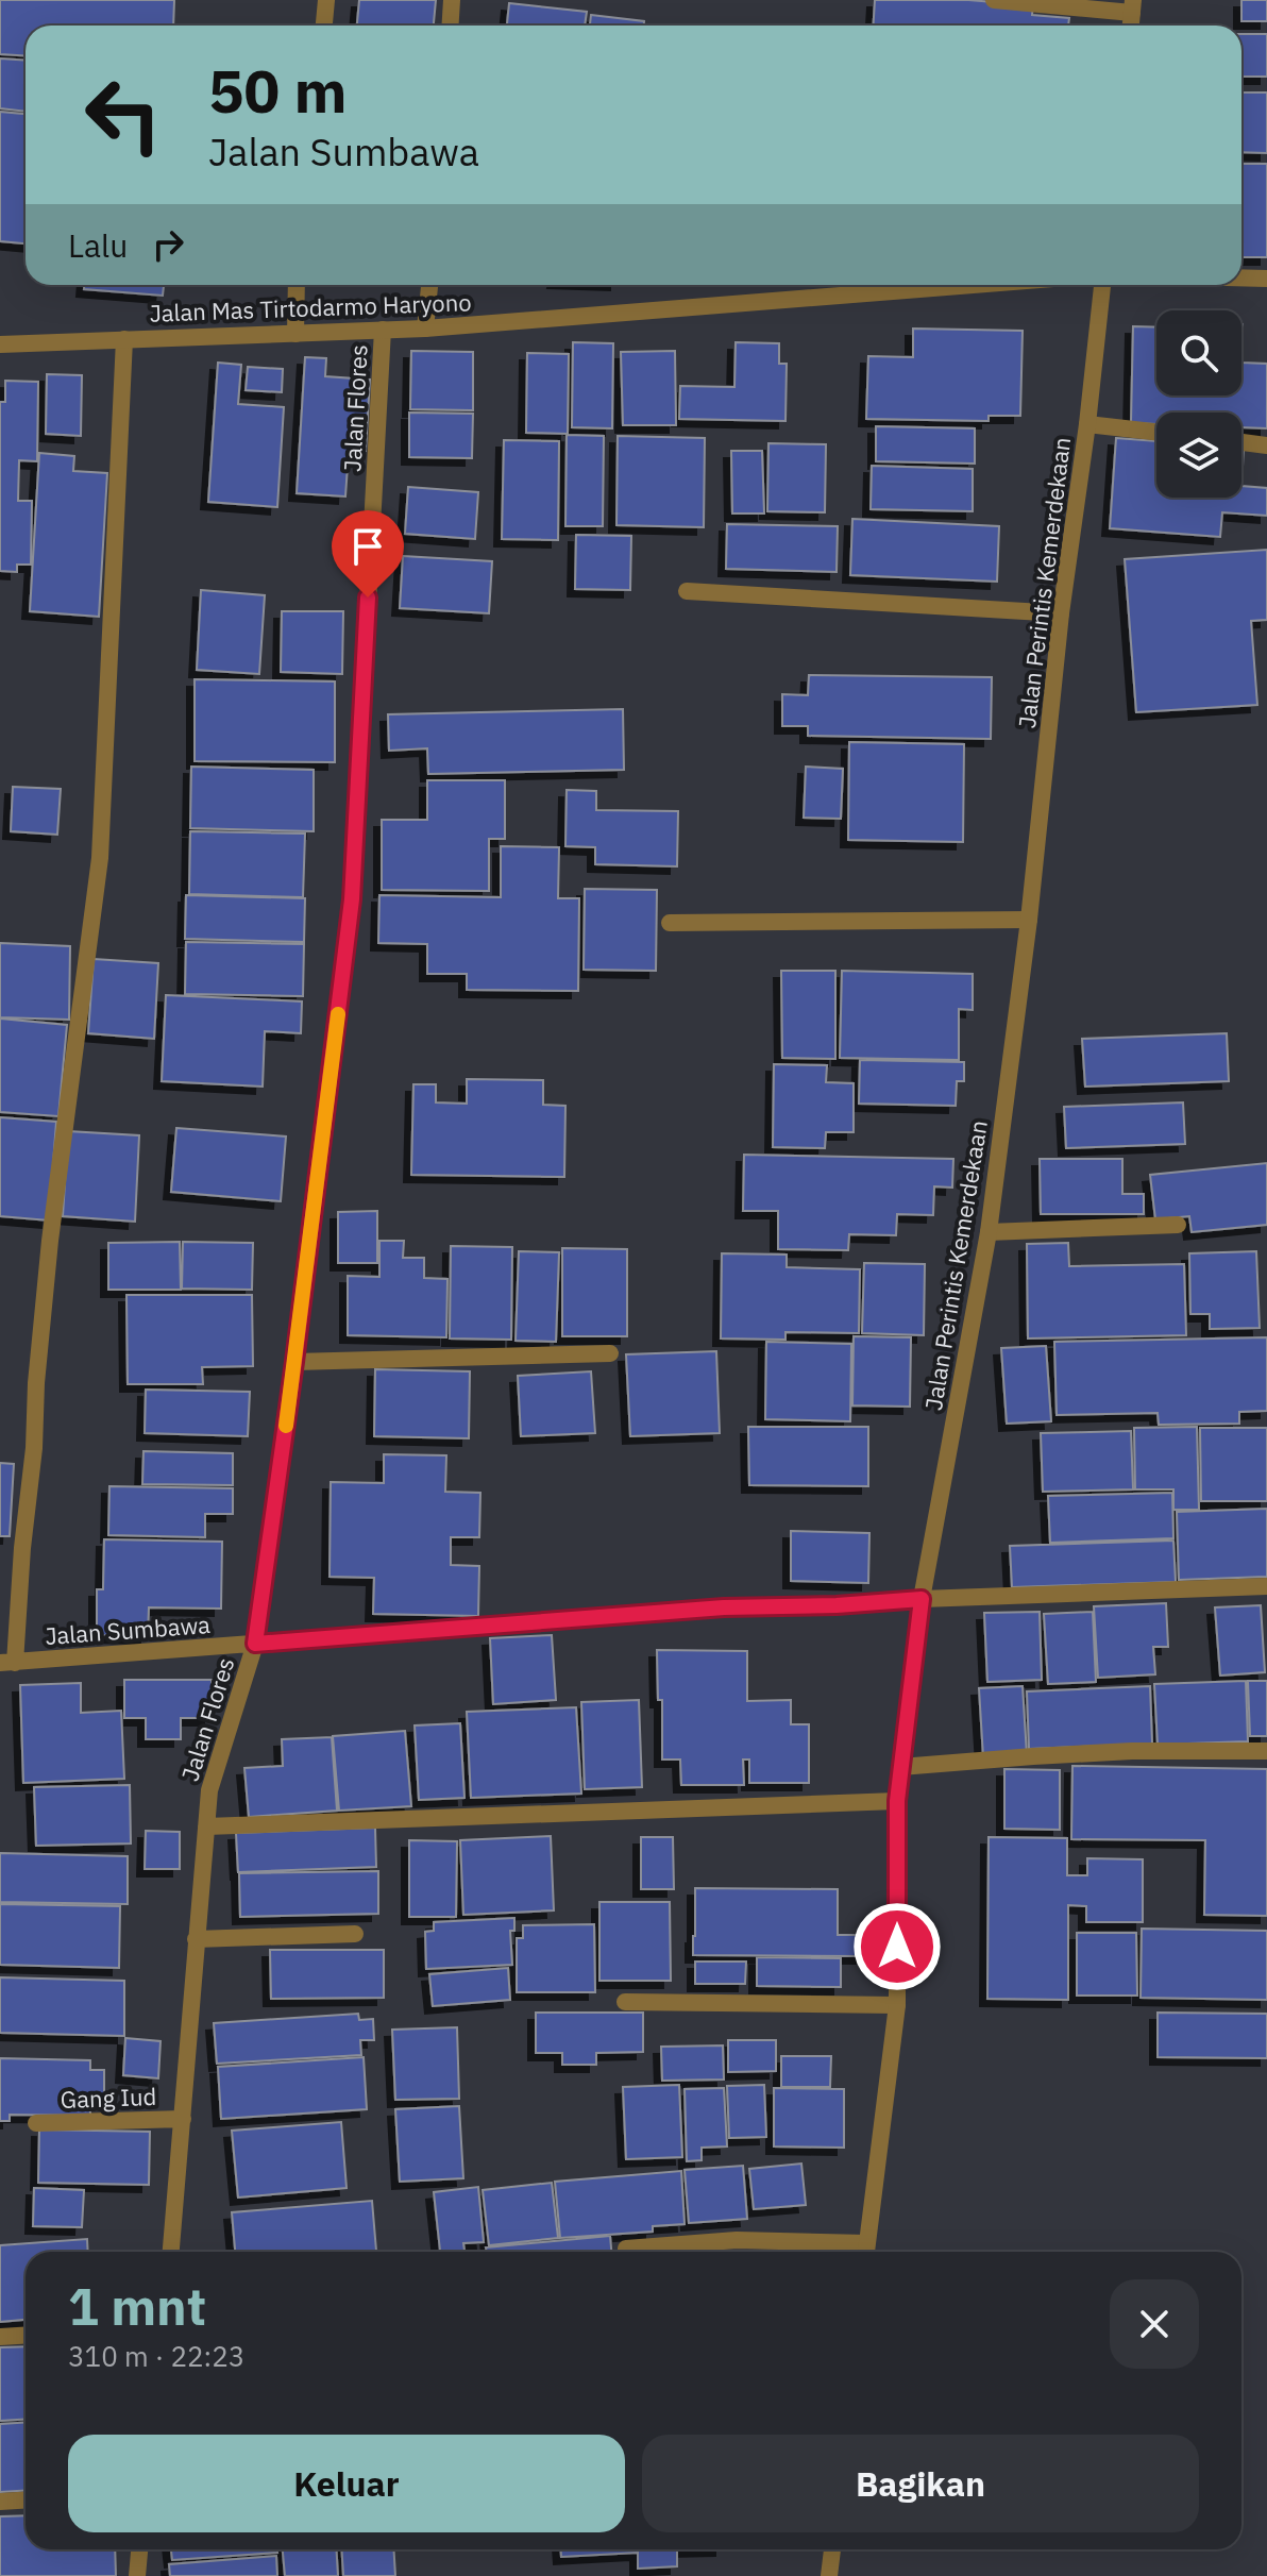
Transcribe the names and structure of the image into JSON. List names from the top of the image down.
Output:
{
  "streets": {
    "street": [
      "Jalan Mas Tirtodarmo Haryono",
      "Jalan Flores",
      "Jalan Perintis Kemerdekaan",
      "Jalan Sumbawa",
      "Gang Iud"
    ]
  },
  "crossings": [
    ["Jalan Mas Tirtodarmo Haryono", "Jalan Flores"],
    ["Jalan Flores", "Jalan Sumbawa"],
    ["Jalan Flores", "Gang Iud"],
    ["Jalan Perintis Kemerdekaan", "Jalan Sumbawa"]
  ],
  "page": {
    "turn": ["50 m", "Jalan Sumbawa"],
    "then": "Lalu",
    "heading": ["1 mnt", "310 m · 22:23"],
    "buttons": ["Keluar", "Bagikan"]
  }
}
